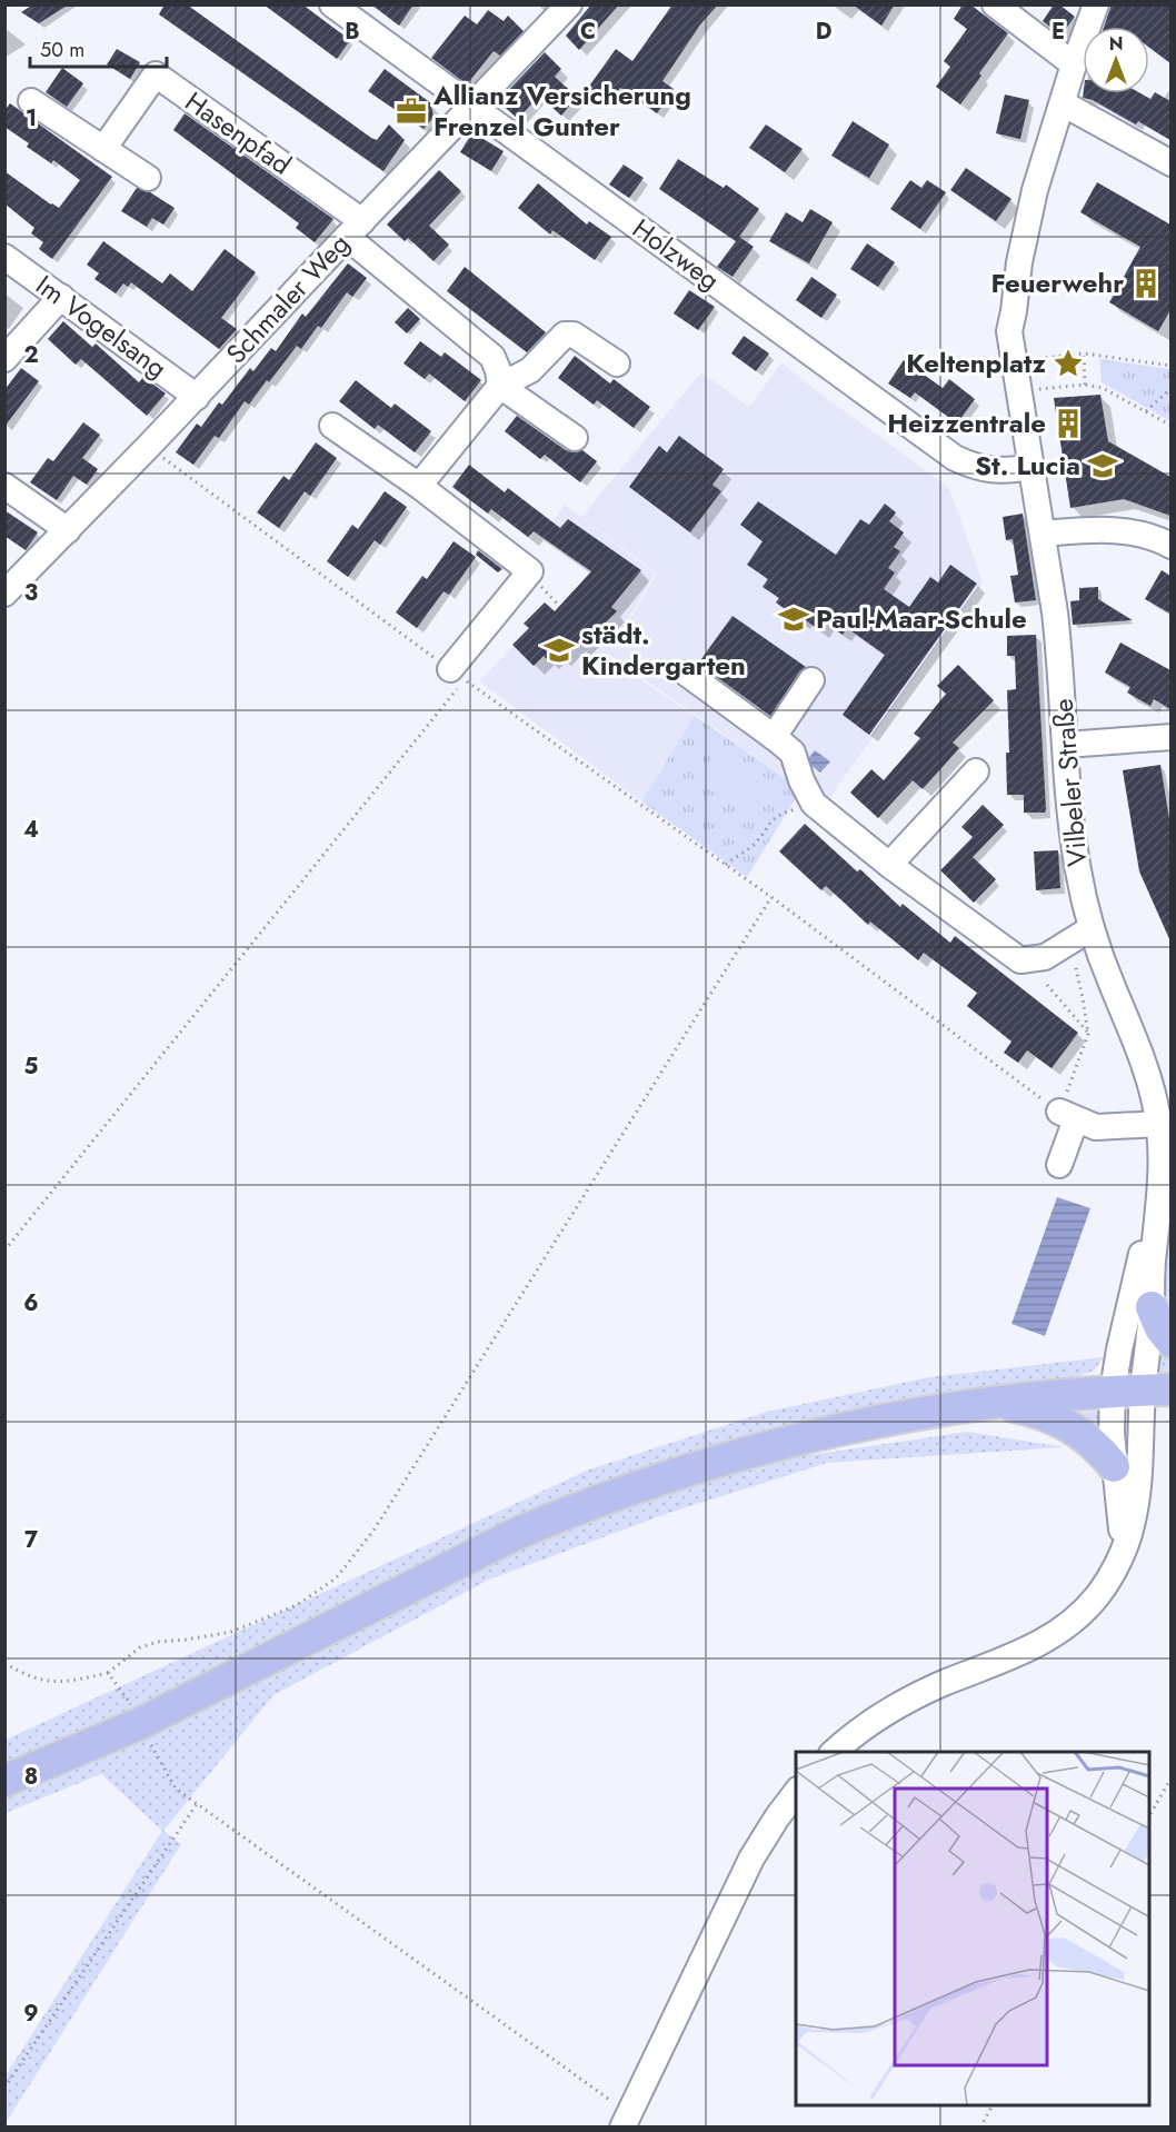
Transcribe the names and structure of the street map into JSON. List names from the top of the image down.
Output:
{
  "streets": {
    "street": [
      "Hasenpfad",
      "Holzweg",
      "Schmaler Weg",
      "Im Vogelsang",
      "Vilbeler Straße"
    ]
  },
  "crossings": [
    ["Hasenpfad", "Schmaler Weg"],
    ["Holzweg", "Schmaler Weg"],
    ["Holzweg", "Vilbeler Straße"],
    ["Schmaler Weg", "Im Vogelsang"]
  ],
  "places": {
    "office": ["Allianz Versicherung Frenzel Gunter"],
    "building": ["Feuerwehr", "Heizzentrale"],
    "place": ["Keltenplatz"],
    "school or university": ["St. Lucia", "Paul-Maar-Schule", "städt. Kindergarten"]
  },
  "scale_bar": "50 m",
  "north": "top",
  "grid": {
    "columns": [
      "B",
      "C",
      "D",
      "E"
    ],
    "rows": [
      "1",
      "2",
      "3",
      "4",
      "5",
      "6",
      "7",
      "8",
      "9"
    ]
  }
}
